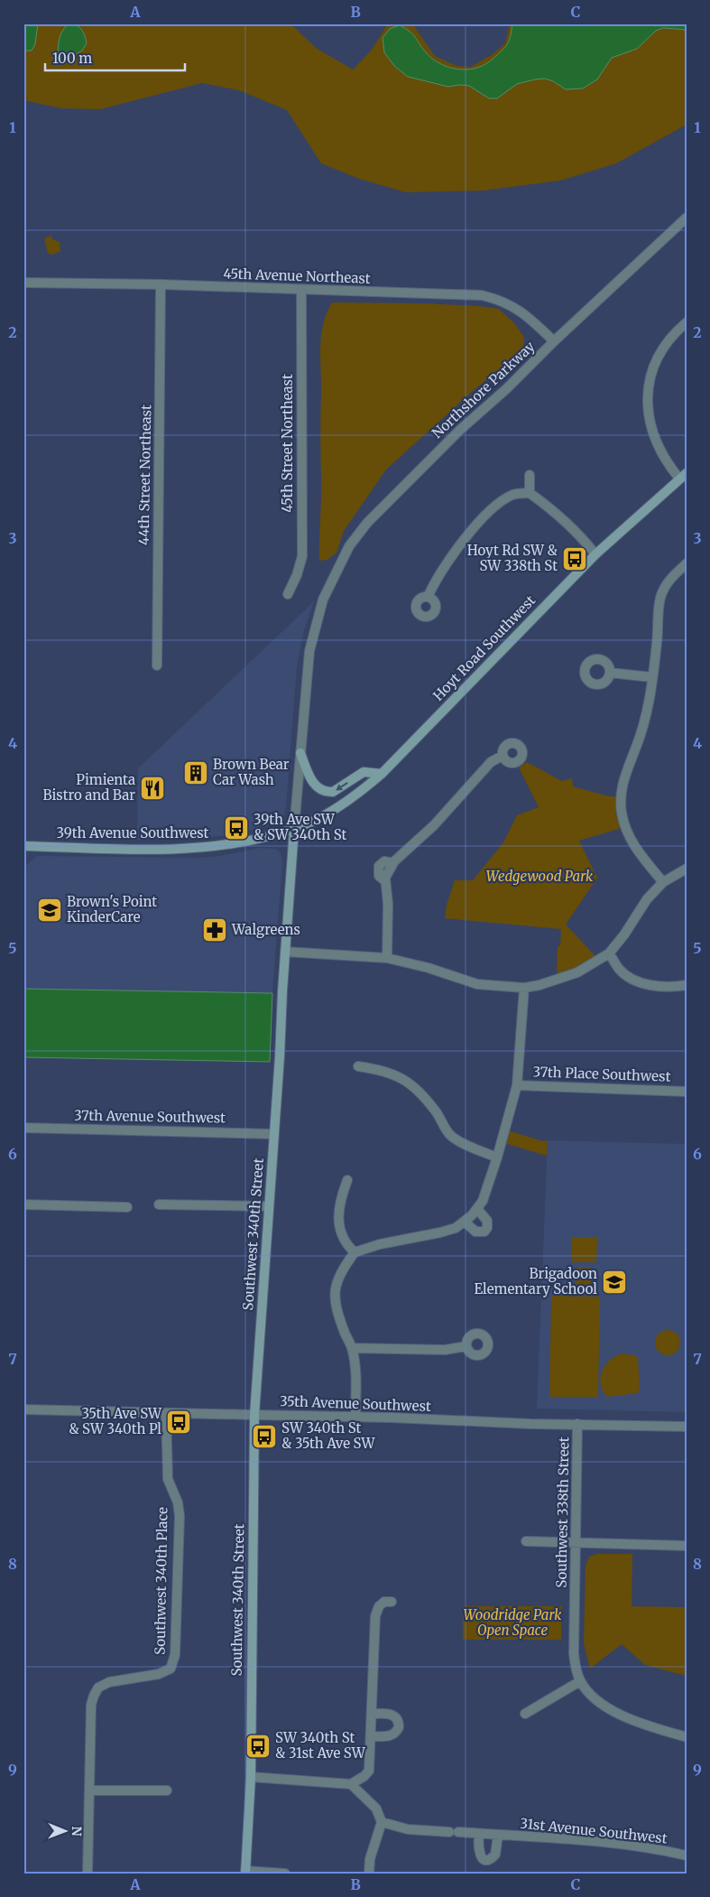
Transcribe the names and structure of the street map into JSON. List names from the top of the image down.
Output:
{
  "streets": {
    "main road": ["Hoyt Road Southwest", "39th Avenue Southwest", "Southwest 340th Street"],
    "street": [
      "45th Avenue Northeast",
      "Northshore Parkway",
      "45th Street Northeast",
      "44th Street Northeast",
      "37th Place Southwest",
      "37th Avenue Southwest",
      "35th Avenue Southwest",
      "Southwest 338th Street",
      "Southwest 340th Place",
      "31st Avenue Southwest"
    ]
  },
  "crossings": [
    ["45th Avenue Northeast", "Northshore Parkway"],
    ["45th Avenue Northeast", "45th Street Northeast"],
    ["45th Avenue Northeast", "44th Street Northeast"],
    ["Northshore Parkway", "Southwest 340th Street"],
    ["Hoyt Road Southwest", "39th Avenue Southwest"],
    ["Hoyt Road Southwest", "Southwest 340th Street"],
    ["39th Avenue Southwest", "Southwest 340th Street"],
    ["37th Avenue Southwest", "Southwest 340th Street"],
    ["Southwest 340th Street", "35th Avenue Southwest"],
    ["35th Avenue Southwest", "Southwest 338th Street"],
    ["35th Avenue Southwest", "Southwest 340th Place"]
  ],
  "parks": ["Wedgewood Park", "Woodridge Park Open Space"],
  "places": {
    "bus stop": [
      "Hoyt Rd SW & SW 338th St",
      "39th Ave SW & SW 340th St",
      "35th Ave SW & SW 340th Pl",
      "SW 340th St & 35th Ave SW",
      "SW 340th St & 31st Ave SW"
    ],
    "building": ["Brown Bear Car Wash"],
    "restaurant": ["Pimienta Bistro and Bar"],
    "school or university": ["Brown's Point KinderCare", "Brigadoon Elementary School"],
    "pharmacy": ["Walgreens"]
  },
  "scale_bar": "100 m",
  "north": "right",
  "grid": {
    "columns": ["A", "B", "C"],
    "rows": [
      "1",
      "2",
      "3",
      "4",
      "5",
      "6",
      "7",
      "8",
      "9"
    ]
  }
}
